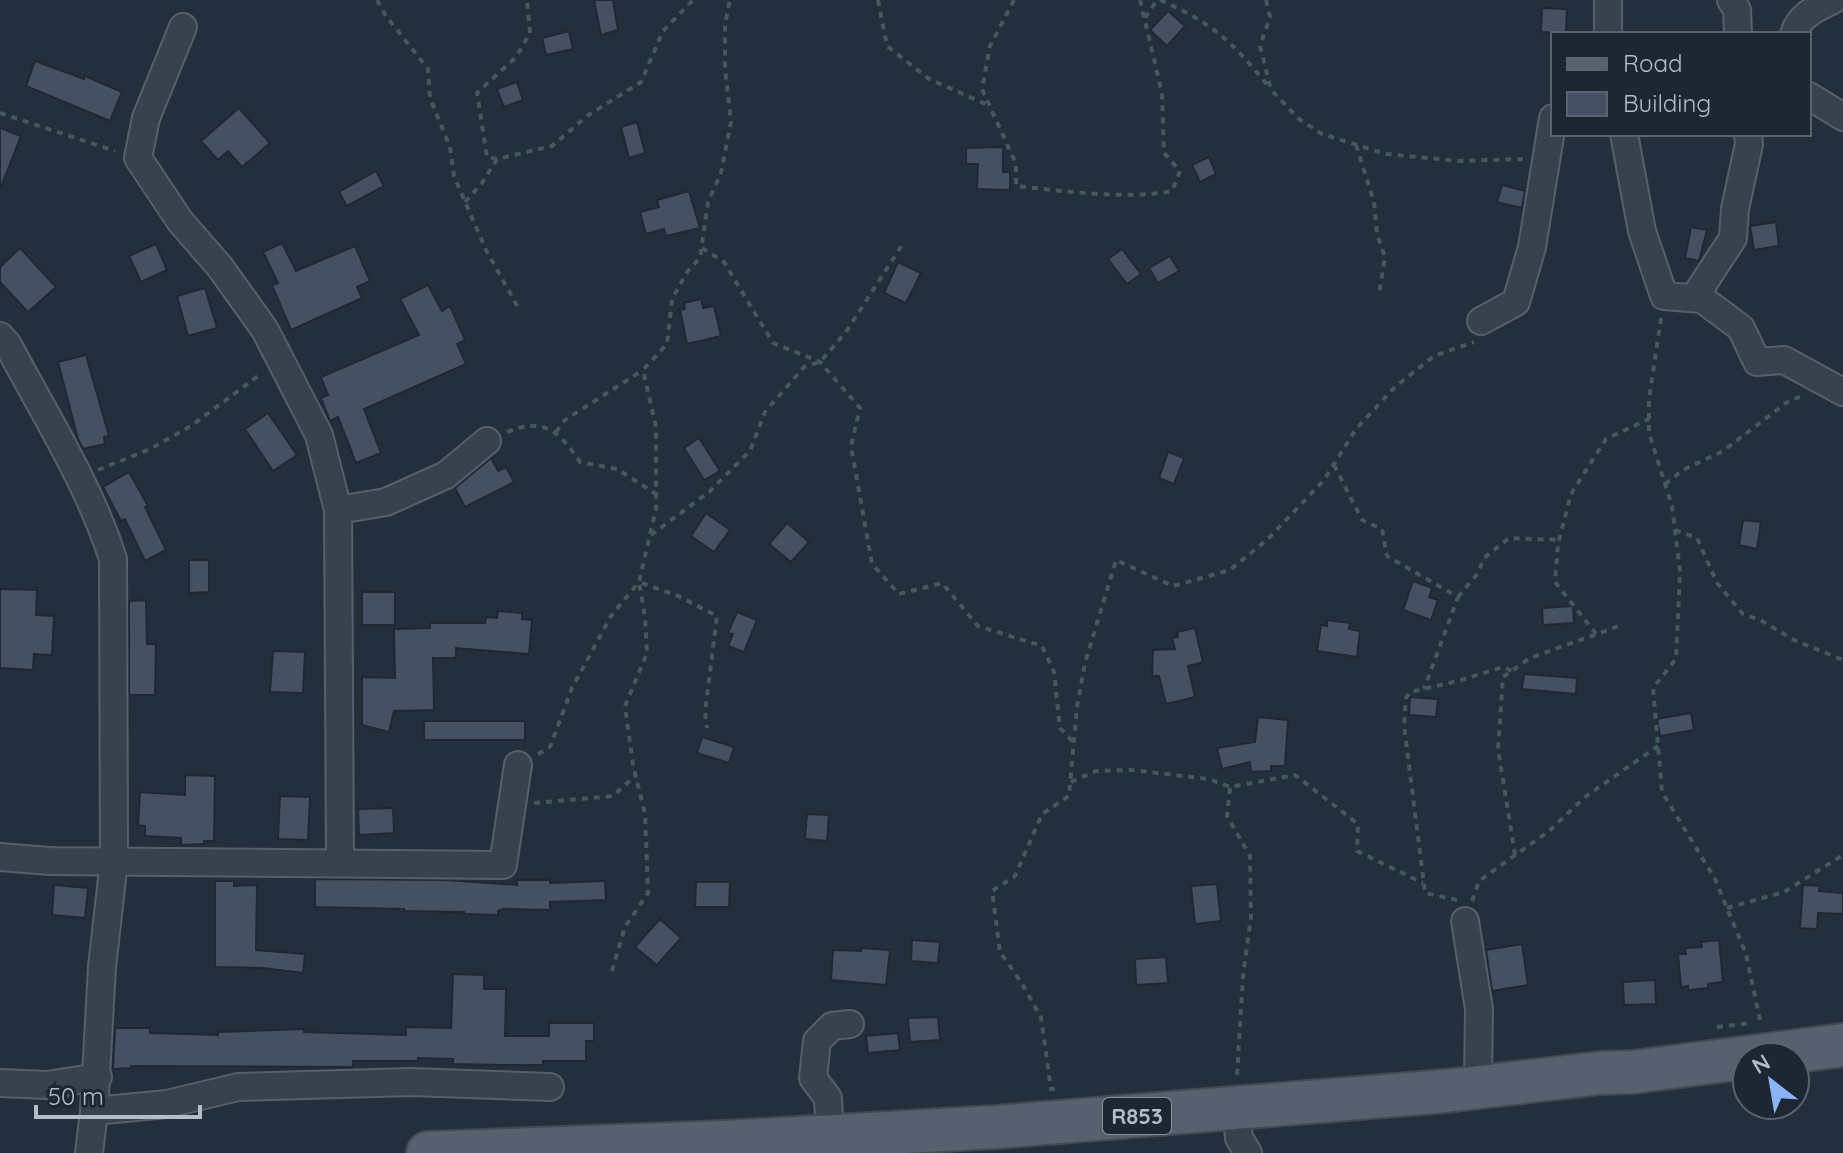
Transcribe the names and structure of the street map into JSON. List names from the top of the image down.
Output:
{
  "streets": {
    "main road": ["R853"]
  },
  "legend": ["Road", "Building"],
  "scale_bar": "50 m",
  "north": "top left"
}
